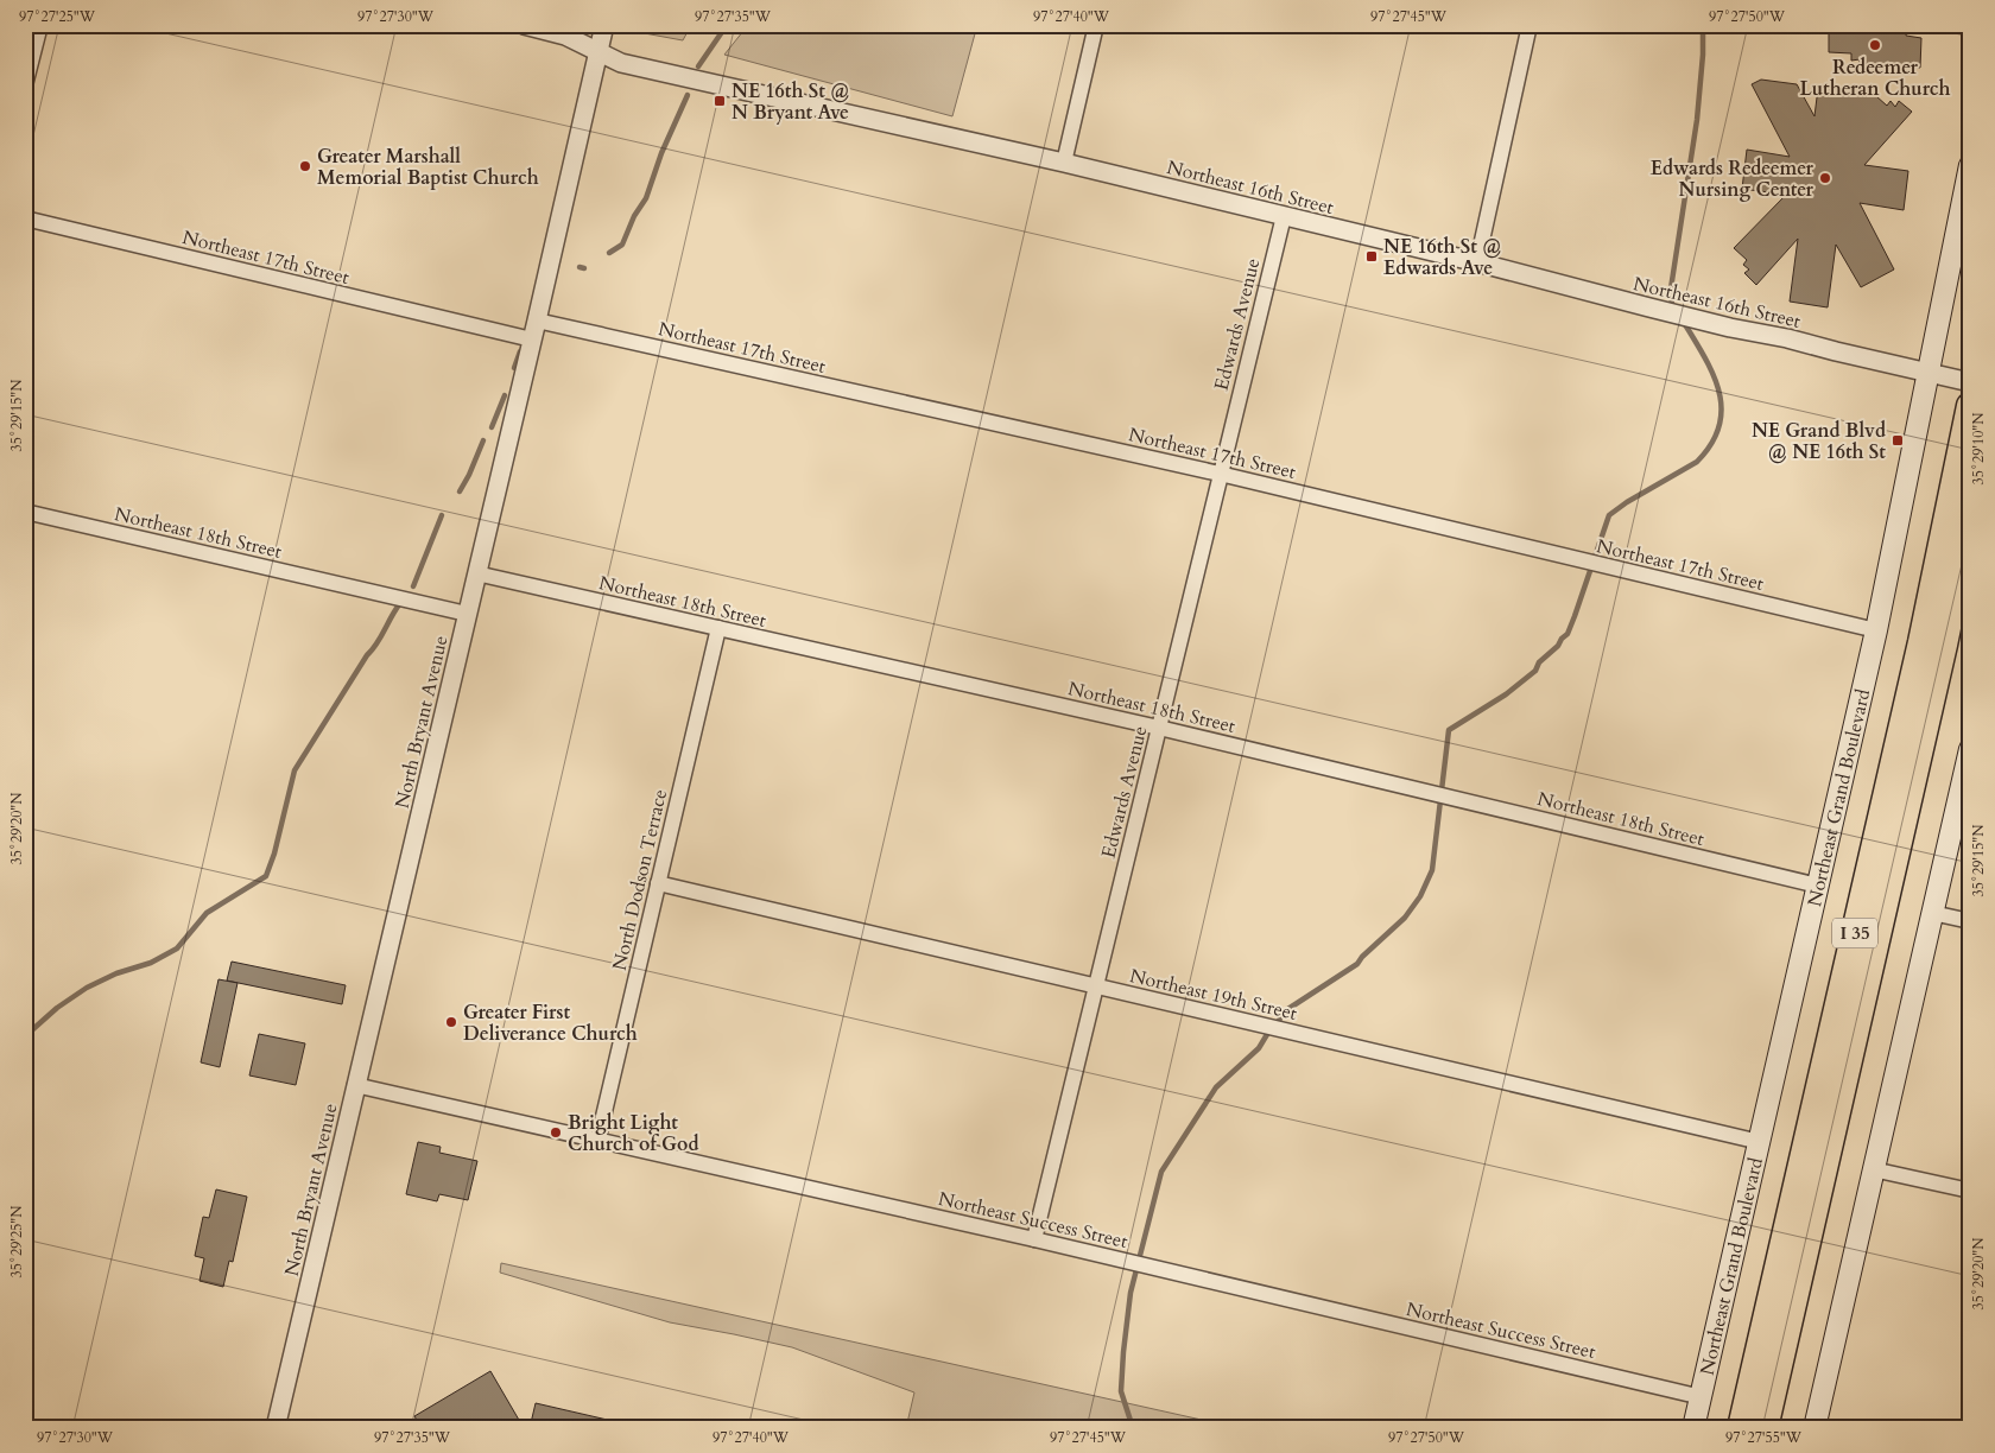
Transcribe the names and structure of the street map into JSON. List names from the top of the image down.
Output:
{
  "streets": {
    "highway": ["I 35"],
    "main road": ["Northeast Grand Boulevard"],
    "street": [
      "Northeast 16th Street",
      "Northeast 17th Street",
      "Edwards Avenue",
      "Northeast 18th Street",
      "North Bryant Avenue",
      "North Dodson Terrace",
      "Northeast 19th Street",
      "Northeast Success Street"
    ]
  },
  "crossings": [
    ["Northeast 16th Street", "Edwards Avenue"],
    ["Northeast 16th Street", "North Bryant Avenue"],
    ["Northeast 16th Street", "Northeast Grand Boulevard"],
    ["Northeast 17th Street", "Edwards Avenue"],
    ["Northeast 17th Street", "North Bryant Avenue"],
    ["Northeast 17th Street", "Northeast Grand Boulevard"],
    ["Edwards Avenue", "Northeast 18th Street"],
    ["Edwards Avenue", "Northeast 19th Street"],
    ["Edwards Avenue", "Northeast Success Street"],
    ["Northeast 18th Street", "North Bryant Avenue"],
    ["Northeast 18th Street", "Northeast Grand Boulevard"],
    ["Northeast 18th Street", "North Dodson Terrace"],
    ["North Bryant Avenue", "Northeast Success Street"],
    ["Northeast Grand Boulevard", "Northeast 19th Street"],
    ["Northeast Grand Boulevard", "Northeast Success Street"],
    ["North Dodson Terrace", "Northeast 19th Street"],
    ["North Dodson Terrace", "Northeast Success Street"]
  ],
  "places": {
    "other": [
      "Redeemer Lutheran Church",
      "Greater Marshall Memorial Baptist Church",
      "Edwards Redeemer Nursing Center",
      "Greater First Deliverance Church",
      "Bright Light Church of God"
    ],
    "transit": ["NE 16th St @ N Bryant Ave", "NE 16th St @ Edwards Ave", "NE Grand Blvd @ NE 16th St"]
  },
  "coordinates": [
    "97°27'25\"W",
    "97°27'30\"W",
    "97°27'35\"W",
    "97°27'40\"W",
    "97°27'45\"W",
    "97°27'50\"W",
    "35°29'15\"N",
    "35°29'10\"N",
    "35°29'20\"N",
    "35°29'25\"N",
    "97°27'55\"W"
  ]
}
